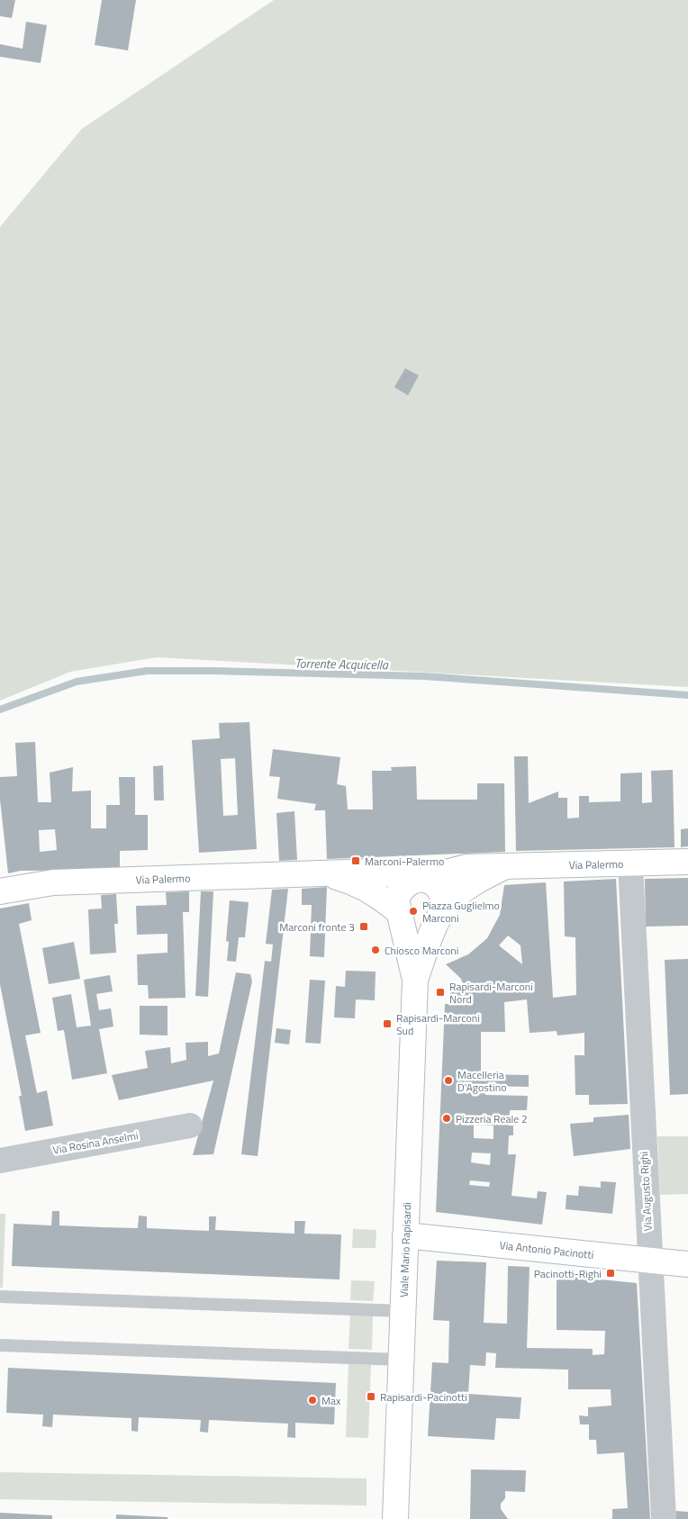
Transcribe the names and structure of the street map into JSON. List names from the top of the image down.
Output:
{
  "streets": {
    "main road": ["Via Palermo", "Viale Mario Rapisardi", "Via Antonio Pacinotti"],
    "street": ["Via Rosina Anselmi", "Via Augusto Righi"]
  },
  "crossings": [
    ["Via Palermo", "Via Augusto Righi"],
    ["Via Augusto Righi", "Via Antonio Pacinotti"],
    ["Viale Mario Rapisardi", "Via Antonio Pacinotti"]
  ],
  "water": ["Torrente Acquicella"],
  "places": {
    "transit": [
      "Marconi-Palermo",
      "Marconi fronte 3",
      "Rapisardi-Marconi Nord",
      "Rapisardi-Marconi Sud",
      "Pacinotti-Righi",
      "Rapisardi-Pacinotti"
    ],
    "other": [
      "Piazza Guglielmo Marconi",
      "Chiosco Marconi",
      "Macelleria D'Agostino",
      "Pizzeria Reale 2",
      "Max"
    ]
  }
}
